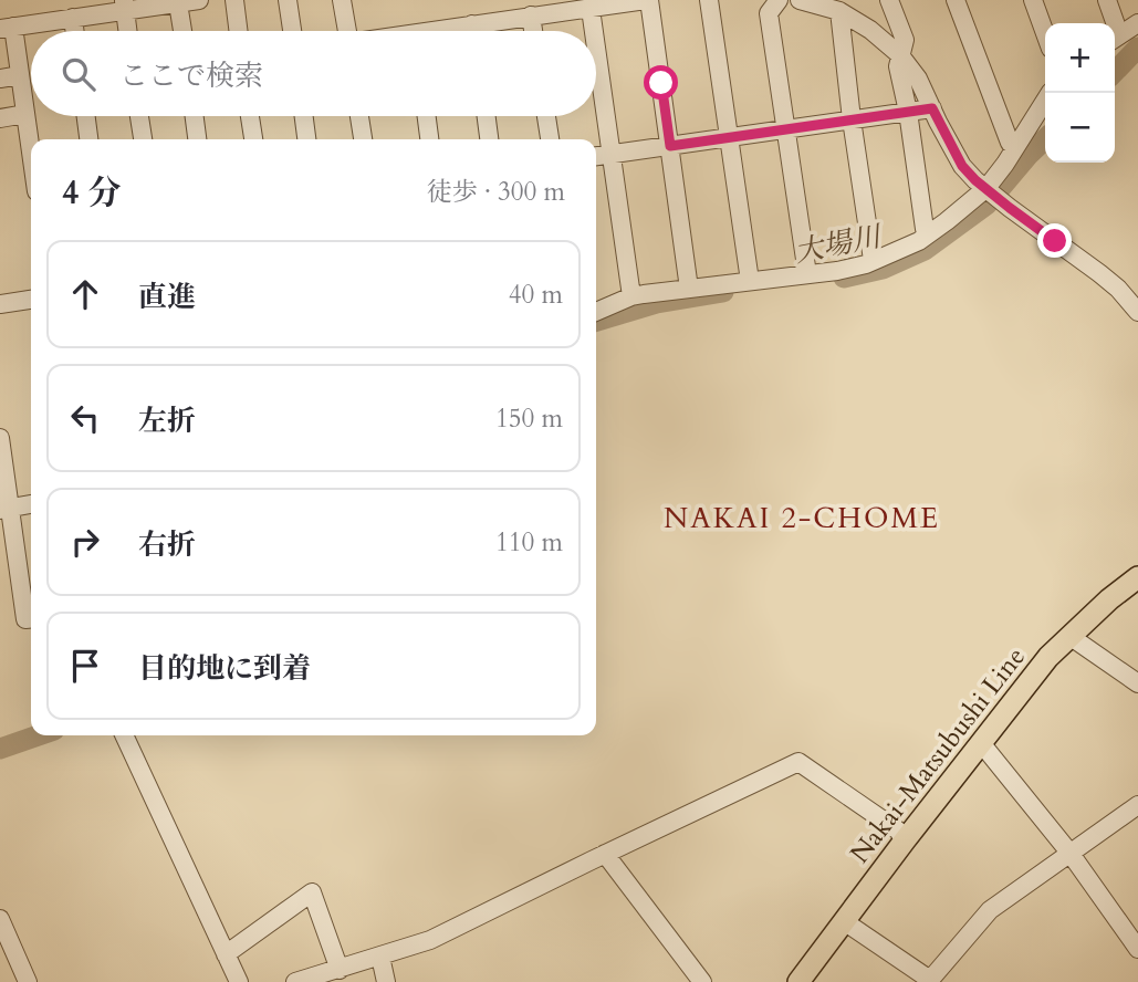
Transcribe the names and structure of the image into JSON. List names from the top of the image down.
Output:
{
  "streets": {
    "main road": ["Nakai-Matsubushi Line"]
  },
  "districts": ["NAKAI 2-CHOME"],
  "water": ["大場川"],
  "page": {
    "map_buttons": ["+", "−"],
    "search": "ここで検索",
    "heading": ["4 分", "徒歩 · 300 m"],
    "list": [
      ["直進", "40 m"],
      ["左折", "150 m"],
      ["右折", "110 m"],
      "目的地に到着"
    ]
  }
}
